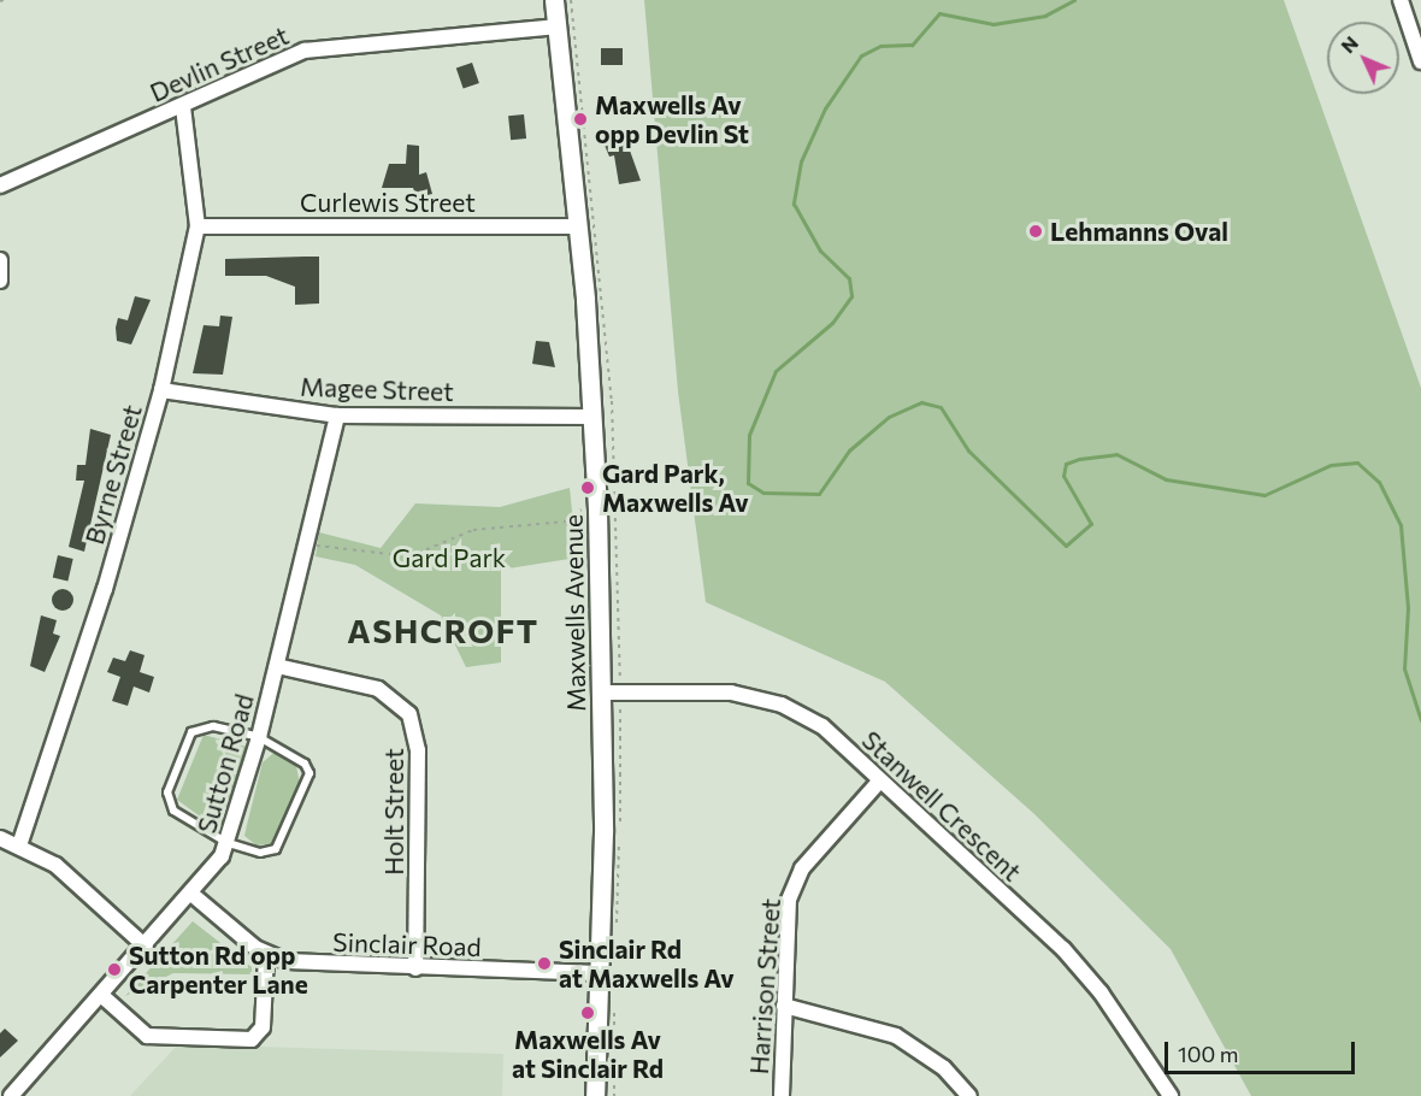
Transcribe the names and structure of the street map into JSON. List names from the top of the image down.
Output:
{
  "streets": {
    "street": [
      "Devlin Street",
      "Curlewis Street",
      "Magee Street",
      "Byrne Street",
      "Maxwells Avenue",
      "Sutton Road",
      "Stanwell Crescent",
      "Holt Street",
      "Sinclair Road",
      "Harrison Street"
    ]
  },
  "crossings": [
    ["Devlin Street", "Byrne Street"],
    ["Devlin Street", "Maxwells Avenue"],
    ["Curlewis Street", "Byrne Street"],
    ["Curlewis Street", "Maxwells Avenue"],
    ["Magee Street", "Byrne Street"],
    ["Magee Street", "Maxwells Avenue"],
    ["Magee Street", "Sutton Road"],
    ["Maxwells Avenue", "Stanwell Crescent"],
    ["Maxwells Avenue", "Sinclair Road"],
    ["Sutton Road", "Holt Street"],
    ["Sutton Road", "Sinclair Road"],
    ["Stanwell Crescent", "Harrison Street"],
    ["Holt Street", "Sinclair Road"]
  ],
  "districts": ["ASHCROFT"],
  "parks": ["Gard Park"],
  "places": [
    "Maxwells Av opp Devlin St",
    "Lehmanns Oval",
    "Gard Park, Maxwells Av",
    "Sinclair Rd at Maxwells Av",
    "Sutton Rd opp Carpenter Lane",
    "Maxwells Av at Sinclair Rd"
  ],
  "scale_bar": "100 m",
  "north": "top left"
}
